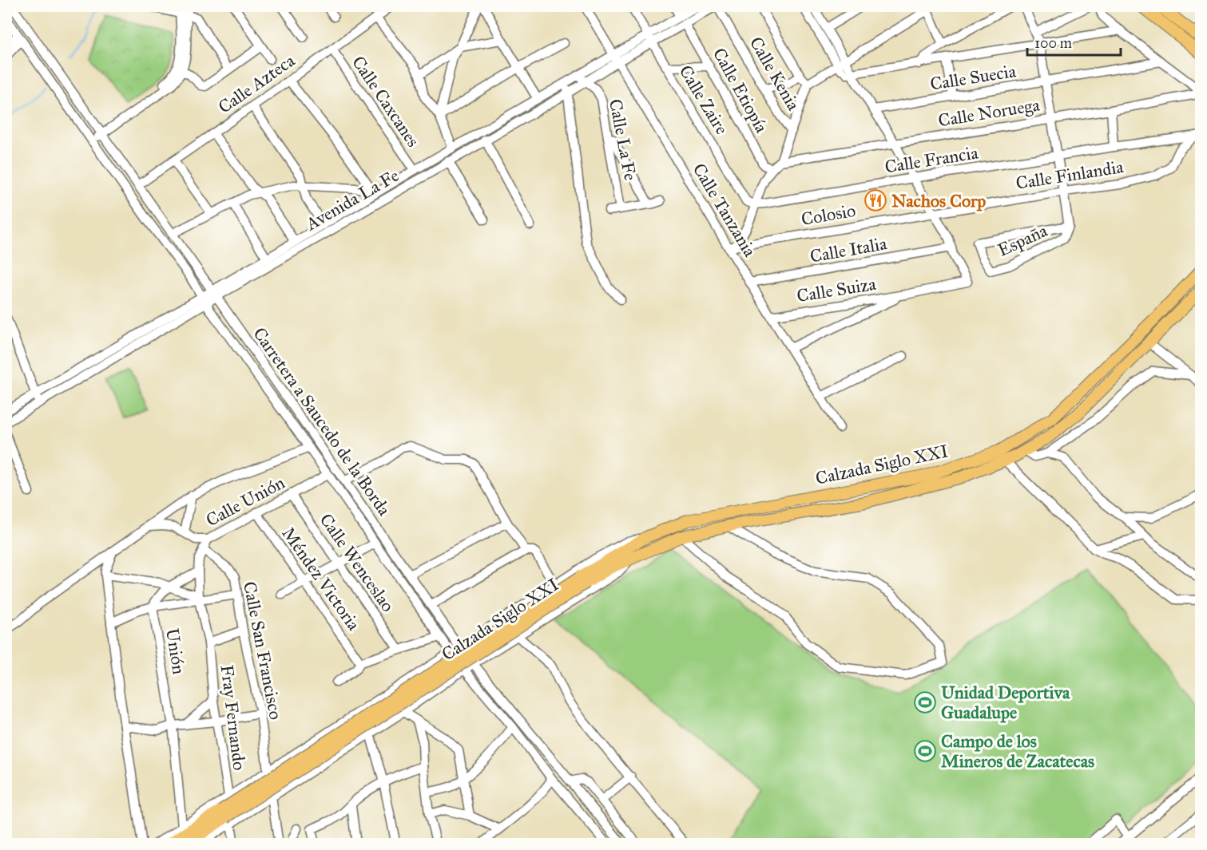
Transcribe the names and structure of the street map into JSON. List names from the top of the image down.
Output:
{
  "streets": {
    "main road": ["Calzada Siglo XXI"],
    "street": [
      "Calle Kenia",
      "Calle Suecia",
      "Calle Azteca",
      "Calle Etiopía",
      "Calle Zaire",
      "Calle Caxcanes",
      "Calle Noruega",
      "Calle La Fe",
      "Calle Francia",
      "Calle Finlandia",
      "Avenida La Fe",
      "Calle Tanzania",
      "Colosio",
      "España",
      "Calle Italia",
      "Calle Suiza",
      "Carretera a Saucedo de la Borda",
      "Calle Unión",
      "Calle Wenceslao",
      "Méndez Victoria",
      "Calle San Francisco",
      "Unión",
      "Fray Fernando"
    ]
  },
  "crossings": [
    ["Calle Kenia", "Avenida La Fe"],
    ["Calle Azteca", "Calle Caxcanes"],
    ["Calle Azteca", "Carretera a Saucedo de la Borda"],
    ["Calle Etiopía", "Avenida La Fe"],
    ["Calle Zaire", "Calle Francia"],
    ["Calle Zaire", "Avenida La Fe"],
    ["Calle Caxcanes", "Avenida La Fe"],
    ["Calle La Fe", "Avenida La Fe"],
    ["Calle Francia", "Calle Finlandia"],
    ["Calle Finlandia", "Colosio"],
    ["Avenida La Fe", "Calle Tanzania"],
    ["Avenida La Fe", "Carretera a Saucedo de la Borda"],
    ["Calle Tanzania", "Colosio"],
    ["Calle Tanzania", "Calle Italia"],
    ["Calle Tanzania", "Calle Suiza"],
    ["Calle Italia", "Calle Suiza"],
    ["Carretera a Saucedo de la Borda", "Calzada Siglo XXI"],
    ["Carretera a Saucedo de la Borda", "Calle Unión"],
    ["Calzada Siglo XXI", "Calle San Francisco"],
    ["Calzada Siglo XXI", "Unión"],
    ["Calzada Siglo XXI", "Fray Fernando"],
    ["Calle Unión", "Calle Wenceslao"],
    ["Calle Unión", "Méndez Victoria"],
    ["Calle Unión", "Fray Fernando"],
    ["Calle San Francisco", "Fray Fernando"]
  ],
  "places": {
    "restaurant": ["Nachos Corp"],
    "sports": ["Unidad Deportiva Guadalupe", "Campo de los Mineros de Zacatecas"]
  },
  "scale_bar": "100 m"
}
